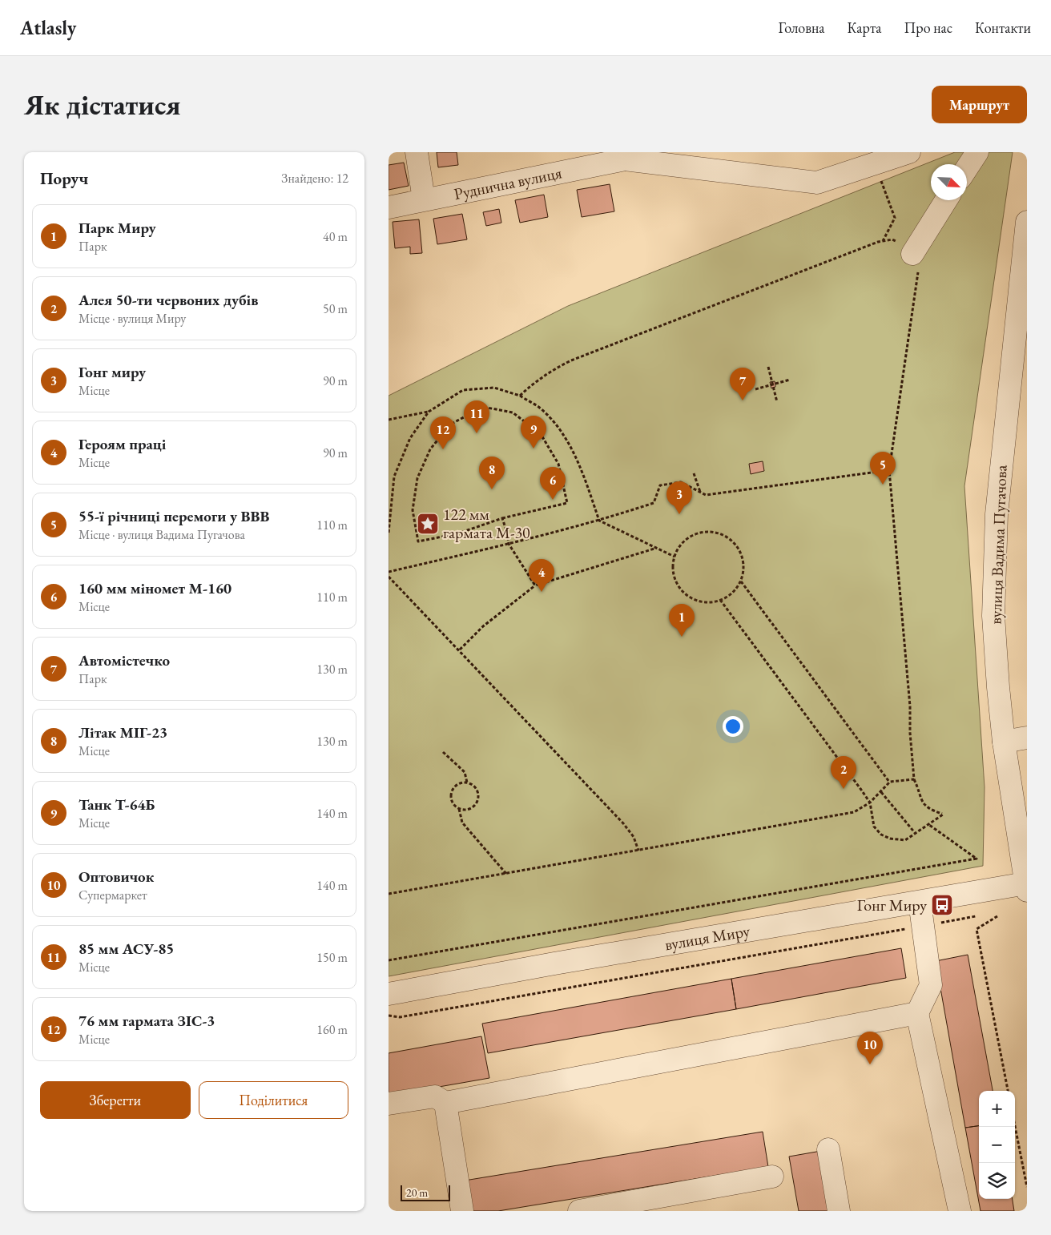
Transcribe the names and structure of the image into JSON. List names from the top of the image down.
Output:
{
  "streets": {
    "street": ["Руднична вулиця", "вулиця Вадима Пугачова", "вулиця Миру"]
  },
  "crossings": [
    ["вулиця Вадима Пугачова", "вулиця Миру"]
  ],
  "places": {
    "place": ["122 мм гармата М-30"],
    "bus stop": ["Гонг Миру"]
  },
  "scale_bar": "20 m",
  "north": "bottom right",
  "page": {
    "header": "Atlasly",
    "nav": [
      "Головна",
      "Карта",
      "Про нас",
      "Контакти"
    ],
    "buttons": [
      "Маршрут",
      ["Зберегти", "Поділитися"]
    ],
    "title": "Як дістатися",
    "heading": ["Поруч", "Знайдено: 12"],
    "list": [
      {
        "mark": "1",
        "name": "Парк Миру",
        "note": "Парк",
        "value": "40 m"
      },
      {
        "mark": "2",
        "name": "Алея 50-ти червоних дубів",
        "note": "Місце · вулиця Миру",
        "value": "50 m"
      },
      {
        "mark": "3",
        "name": "Гонг миру",
        "note": "Місце",
        "value": "90 m"
      },
      {
        "mark": "4",
        "name": "Героям працi",
        "note": "Місце",
        "value": "90 m"
      },
      {
        "mark": "5",
        "name": "55-ї річниці перемоги у ВВВ",
        "note": "Місце · вулиця Вадима Пугачова",
        "value": "110 m"
      },
      {
        "mark": "6",
        "name": "160 мм міномет М-160",
        "note": "Місце",
        "value": "110 m"
      },
      {
        "mark": "7",
        "name": "Автомістечко",
        "note": "Парк",
        "value": "130 m"
      },
      {
        "mark": "8",
        "name": "Літак МІГ-23",
        "note": "Місце",
        "value": "130 m"
      },
      {
        "mark": "9",
        "name": "Танк Т-64Б",
        "note": "Місце",
        "value": "140 m"
      },
      {
        "mark": "10",
        "name": "Оптовичок",
        "note": "Супермаркет",
        "value": "140 m"
      },
      {
        "mark": "11",
        "name": "85 мм АСУ-85",
        "note": "Місце",
        "value": "150 m"
      },
      {
        "mark": "12",
        "name": "76 мм гармата ЗІС-3",
        "note": "Місце",
        "value": "160 m"
      }
    ],
    "pins": [
      "7",
      "11",
      "9",
      "12",
      "5",
      "8",
      "6",
      "3",
      "4",
      "1",
      "2",
      "10"
    ],
    "map_buttons": ["+", "−"],
    "scale": "20 m"
  }
}
